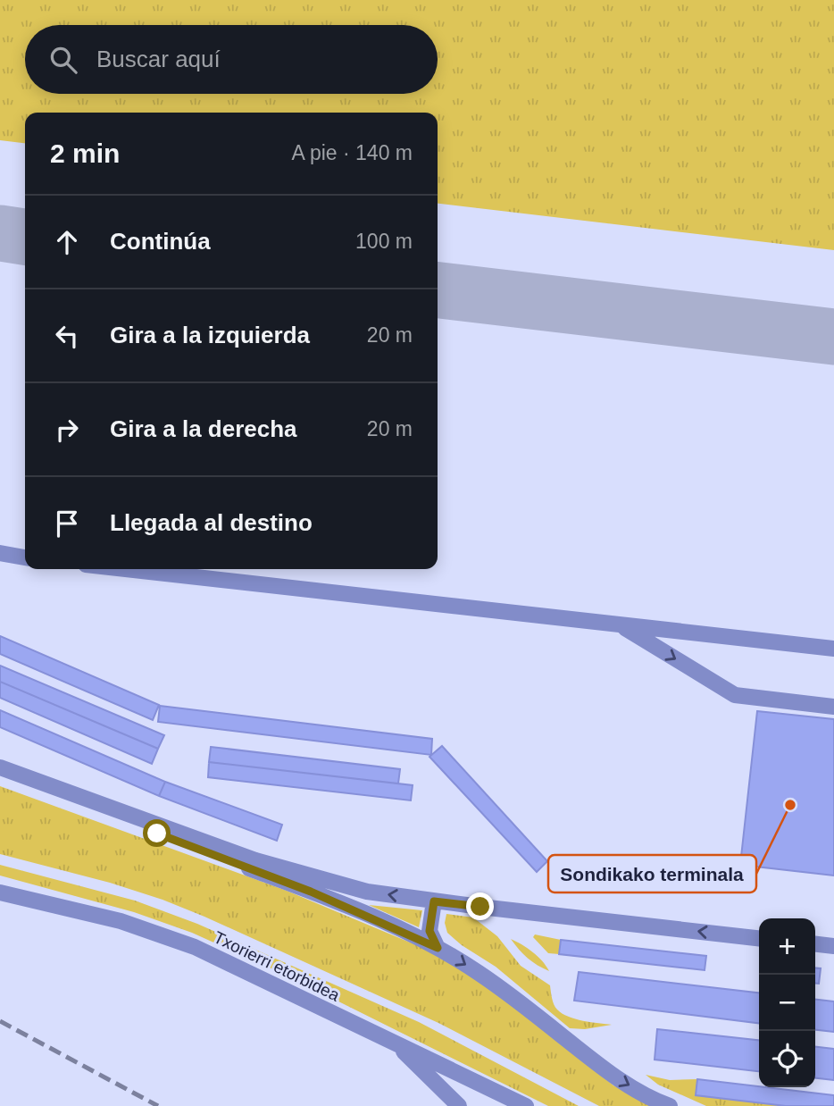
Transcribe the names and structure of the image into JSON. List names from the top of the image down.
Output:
{
  "streets": {
    "street": ["Txorierri etorbidea"]
  },
  "places": ["Sondikako terminala"],
  "page": {
    "search": "Buscar aquí",
    "heading": ["2 min", "A pie · 140 m"],
    "list": [
      ["Continúa", "100 m"],
      ["Gira a la izquierda", "20 m"],
      ["Gira a la derecha", "20 m"],
      "Llegada al destino"
    ],
    "map_buttons": ["+", "−"]
  }
}
